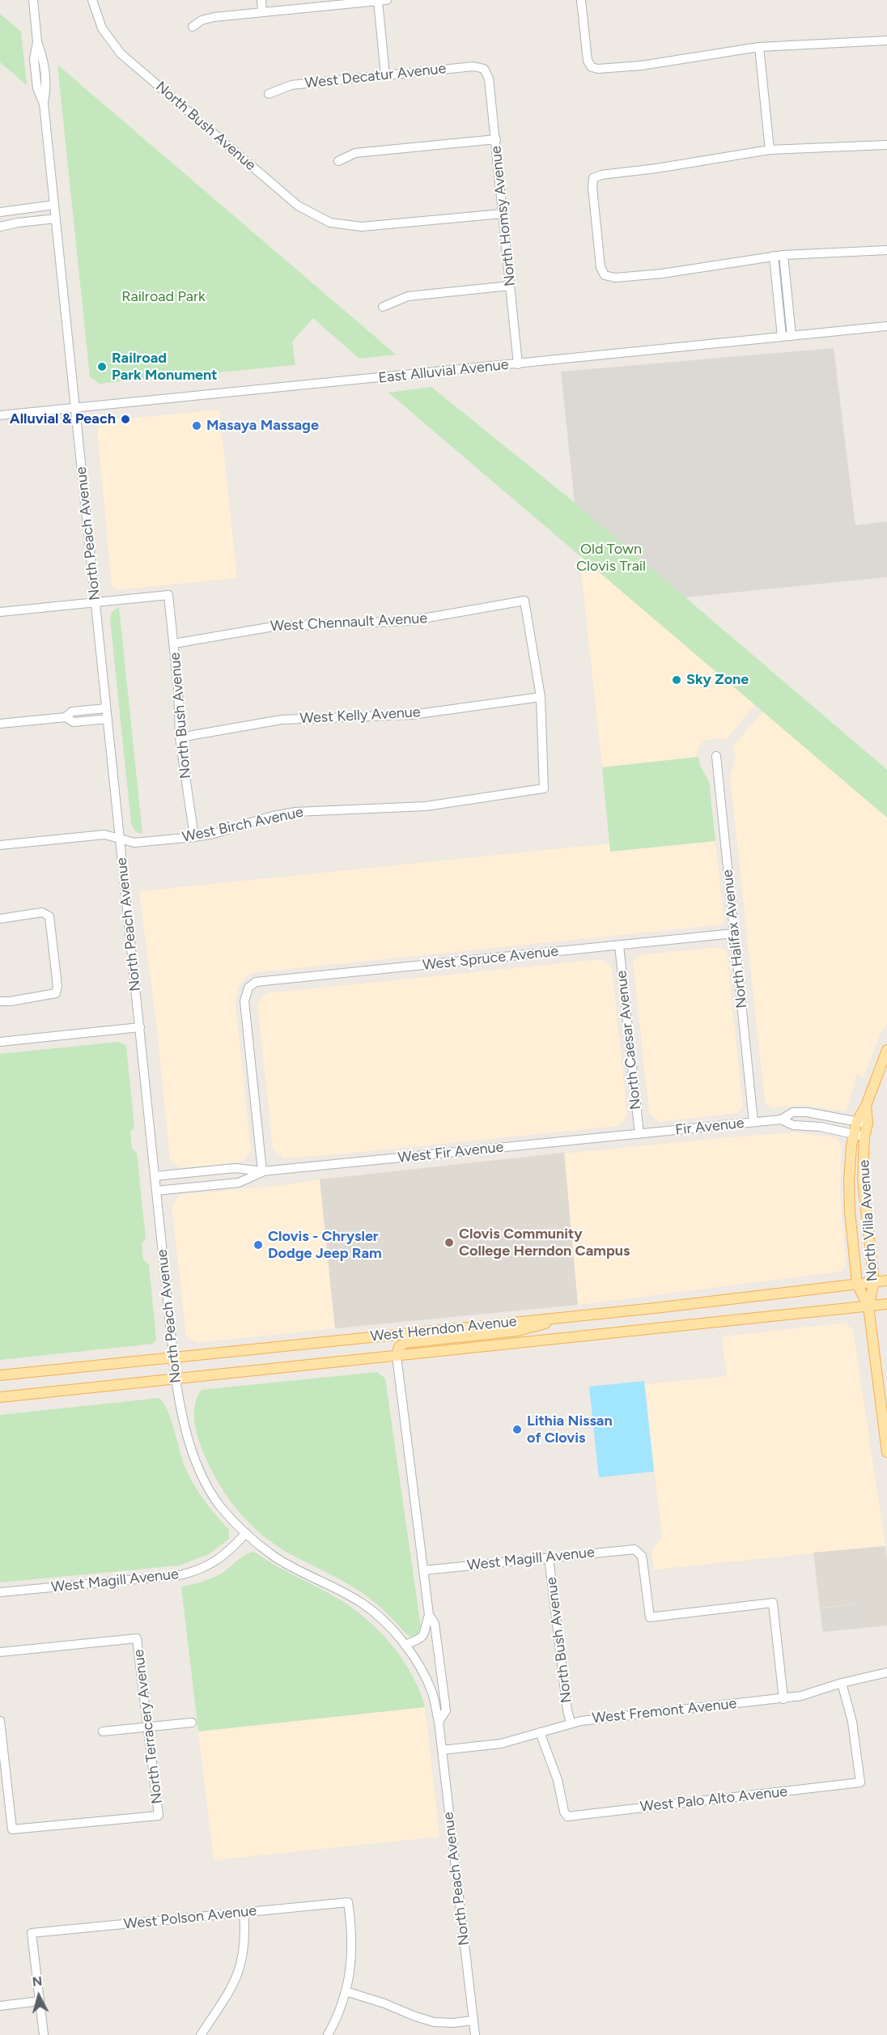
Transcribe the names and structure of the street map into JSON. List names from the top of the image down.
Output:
{
  "streets": {
    "main road": ["North Villa Avenue", "West Herndon Avenue"],
    "street": [
      "West Decatur Avenue",
      "North Bush Avenue",
      "North Homsy Avenue",
      "East Alluvial Avenue",
      "North Peach Avenue",
      "West Chennault Avenue",
      "West Kelly Avenue",
      "West Birch Avenue",
      "North Halifax Avenue",
      "West Spruce Avenue",
      "North Caesar Avenue",
      "Fir Avenue",
      "West Fir Avenue",
      "West Magill Avenue",
      "West Fremont Avenue",
      "North Terracery Avenue",
      "West Palo Alto Avenue",
      "West Polson Avenue"
    ]
  },
  "crossings": [
    ["West Decatur Avenue", "North Homsy Avenue"],
    ["North Bush Avenue", "North Homsy Avenue"],
    ["North Bush Avenue", "North Peach Avenue"],
    ["North Bush Avenue", "West Chennault Avenue"],
    ["North Bush Avenue", "West Kelly Avenue"],
    ["North Bush Avenue", "West Birch Avenue"],
    ["North Bush Avenue", "West Magill Avenue"],
    ["North Bush Avenue", "West Fremont Avenue"],
    ["North Homsy Avenue", "East Alluvial Avenue"],
    ["East Alluvial Avenue", "North Peach Avenue"],
    ["North Peach Avenue", "West Birch Avenue"],
    ["North Peach Avenue", "West Fir Avenue"],
    ["North Peach Avenue", "West Herndon Avenue"],
    ["North Peach Avenue", "West Magill Avenue"],
    ["North Peach Avenue", "West Fremont Avenue"],
    ["West Chennault Avenue", "West Kelly Avenue"],
    ["West Chennault Avenue", "West Birch Avenue"],
    ["West Kelly Avenue", "West Birch Avenue"],
    ["North Halifax Avenue", "West Spruce Avenue"],
    ["North Halifax Avenue", "Fir Avenue"],
    ["West Spruce Avenue", "North Caesar Avenue"],
    ["West Spruce Avenue", "West Fir Avenue"],
    ["North Caesar Avenue", "Fir Avenue"],
    ["North Caesar Avenue", "West Fir Avenue"],
    ["Fir Avenue", "West Fir Avenue"],
    ["Fir Avenue", "North Villa Avenue"],
    ["North Villa Avenue", "West Herndon Avenue"],
    ["West Magill Avenue", "West Fremont Avenue"],
    ["West Fremont Avenue", "West Palo Alto Avenue"]
  ],
  "parks": ["Railroad Park", "Old Town Clovis Trail"],
  "places": [
    "Railroad Park Monument",
    "Alluvial & Peach",
    "Masaya Massage",
    "Sky Zone",
    "Clovis Community College Herndon Campus",
    "Clovis - Chrysler Dodge Jeep Ram",
    "Lithia Nissan of Clovis"
  ],
  "north": "top"
}
